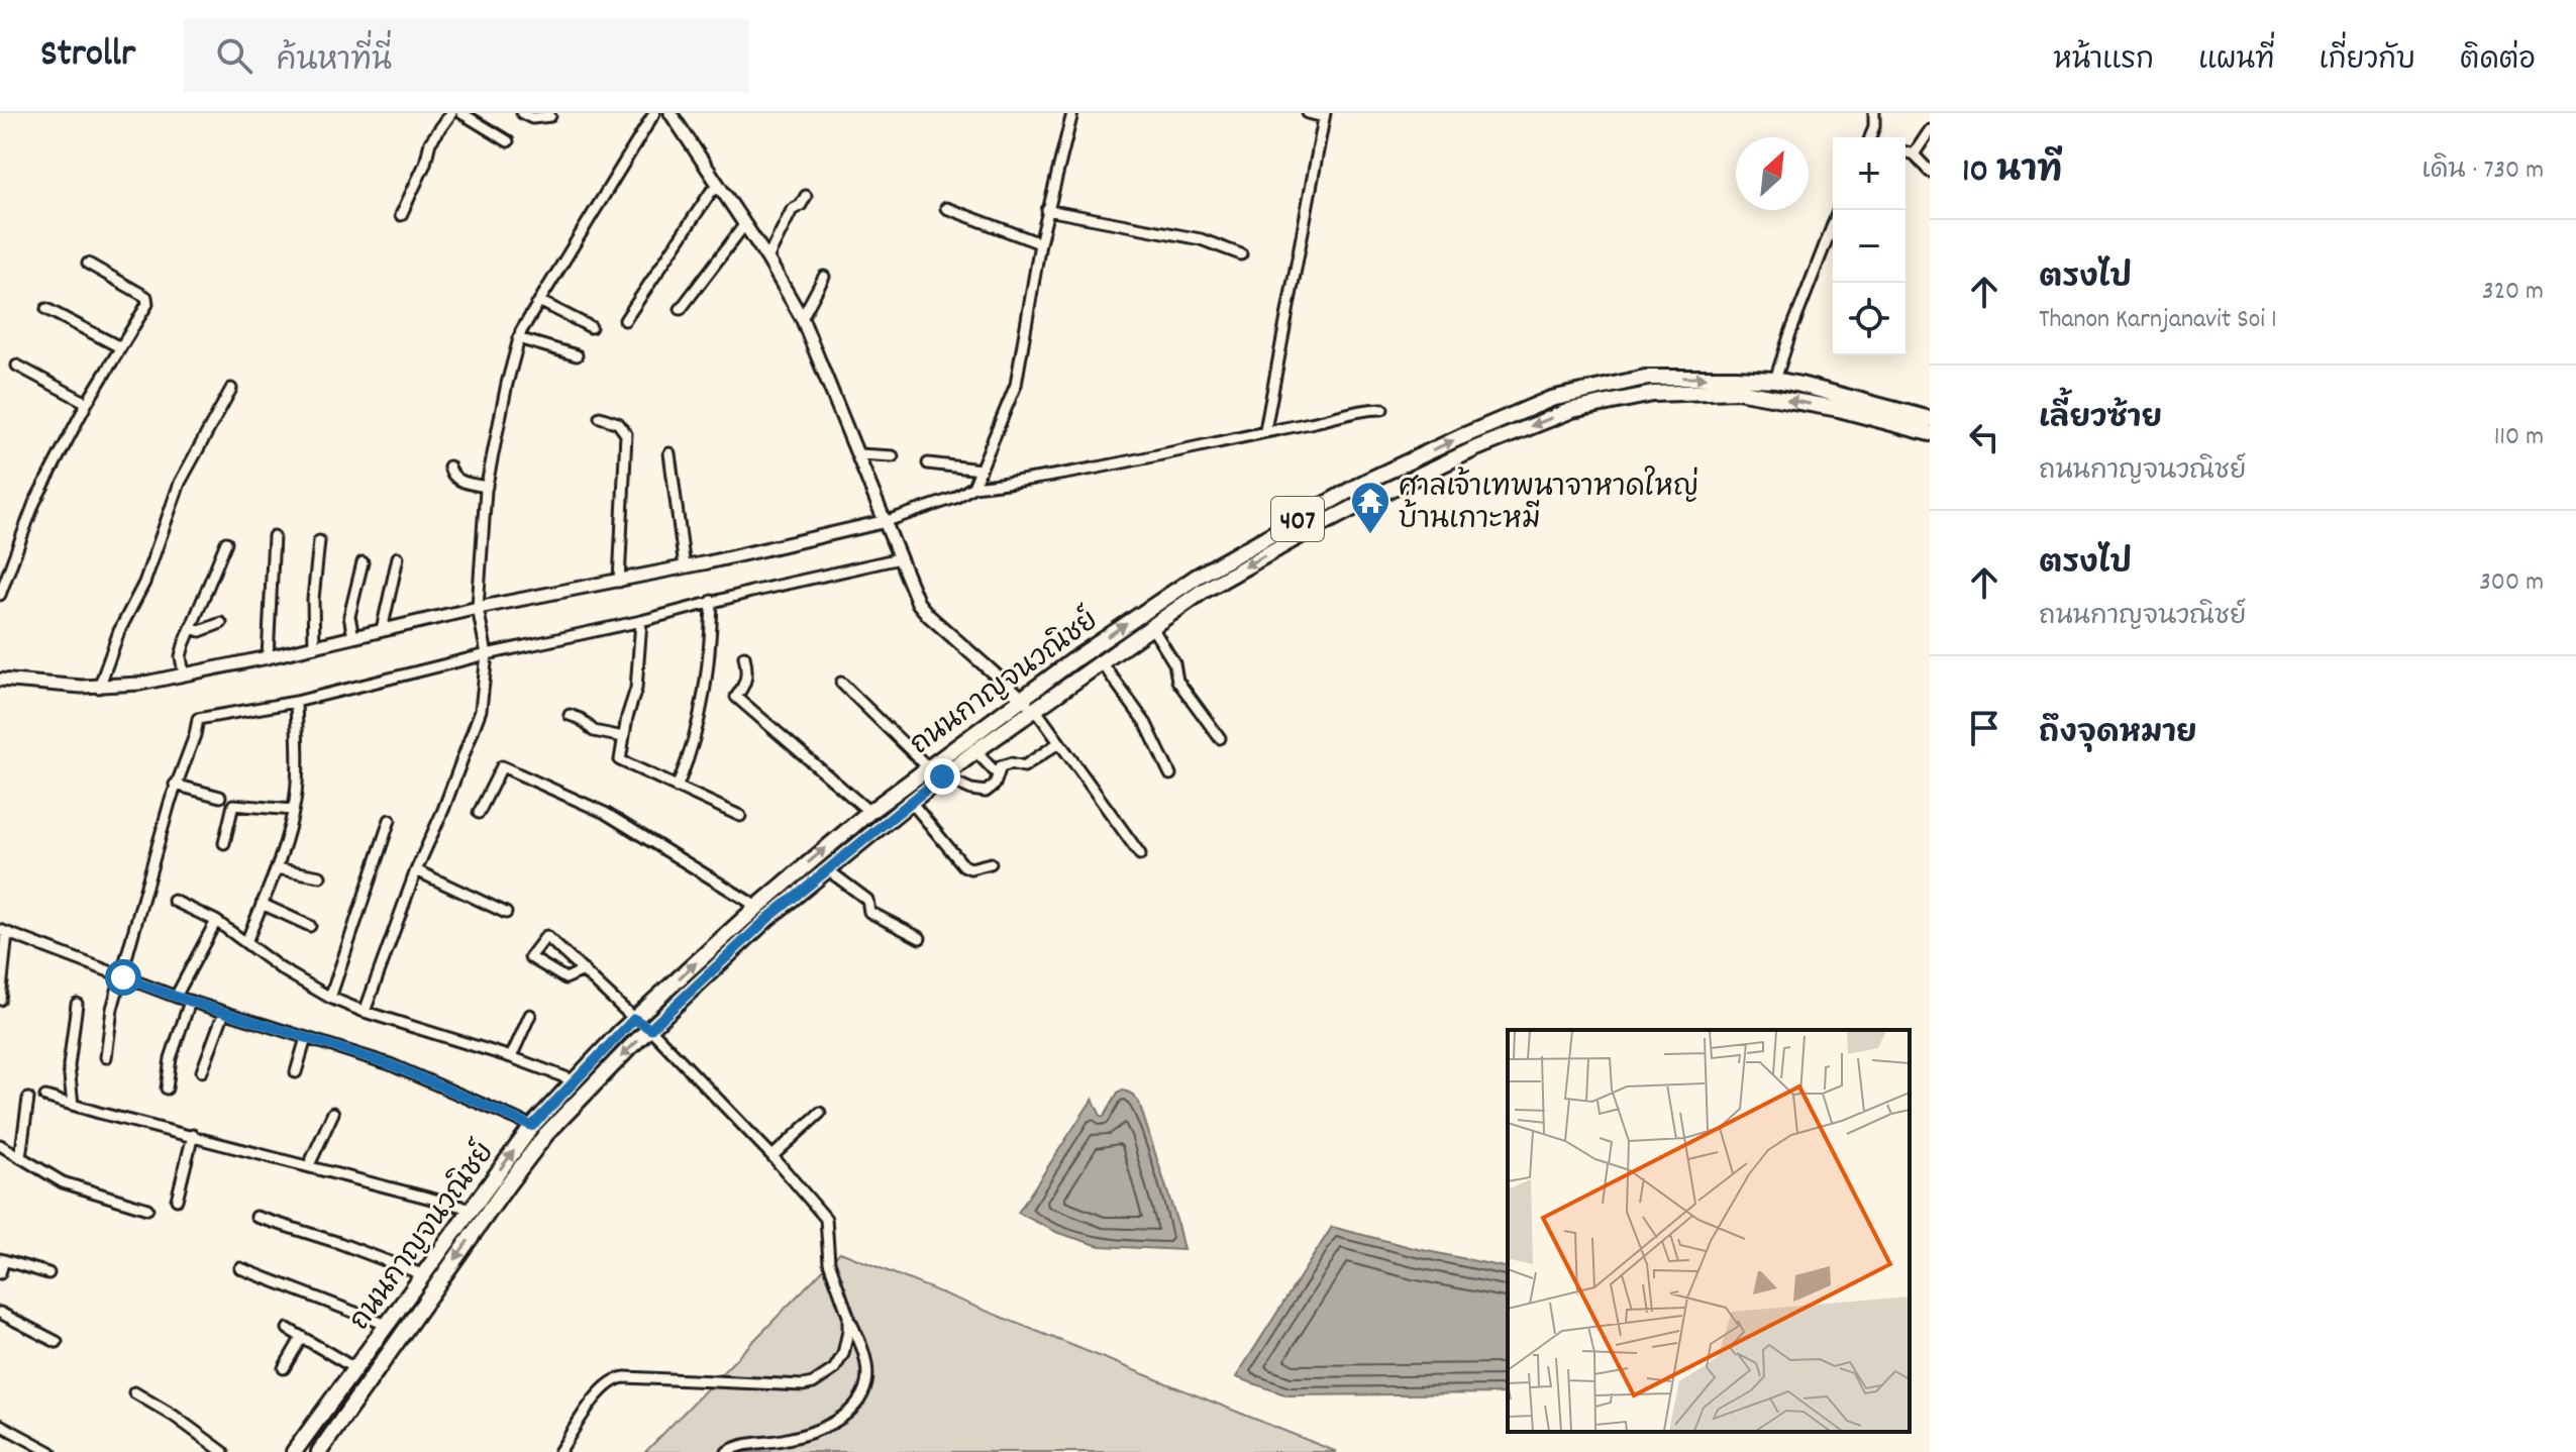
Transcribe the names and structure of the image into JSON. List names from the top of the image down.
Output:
{
  "streets": {
    "main road": ["407", "ถนนกาญจนวณิชย์"]
  },
  "places": {
    "temple": ["ศาลเจ้าเทพนาจาหาดใหญ่ บ้านเกาะหมี"]
  },
  "north": "top right",
  "page": {
    "header": "Strollr",
    "search": "ค้นหาที่นี่",
    "nav": [
      "หน้าแรก",
      "แผนที่",
      "เกี่ยวกับ",
      "ติดต่อ"
    ],
    "heading": ["10 นาที", "เดิน · 730 m"],
    "map_buttons": ["+", "−"],
    "list": [
      ["ตรงไป", "Thanon Karnjanavit Soi 1", "320 m"],
      ["เลี้ยวซ้าย", "ถนนกาญจนวณิชย์", "110 m"],
      ["ตรงไป", "ถนนกาญจนวณิชย์", "300 m"],
      "ถึงจุดหมาย"
    ]
  }
}
